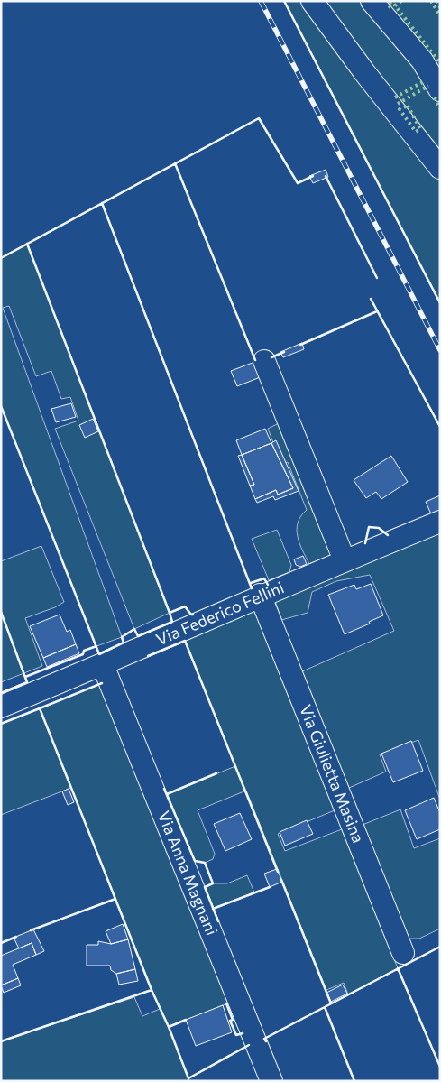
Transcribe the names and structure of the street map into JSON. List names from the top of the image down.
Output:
{
  "streets": {
    "street": ["Via Federico Fellini", "Via Giulietta Masina", "Via Anna Magnani"]
  },
  "crossings": [
    ["Via Federico Fellini", "Via Giulietta Masina"],
    ["Via Federico Fellini", "Via Anna Magnani"]
  ]
}
